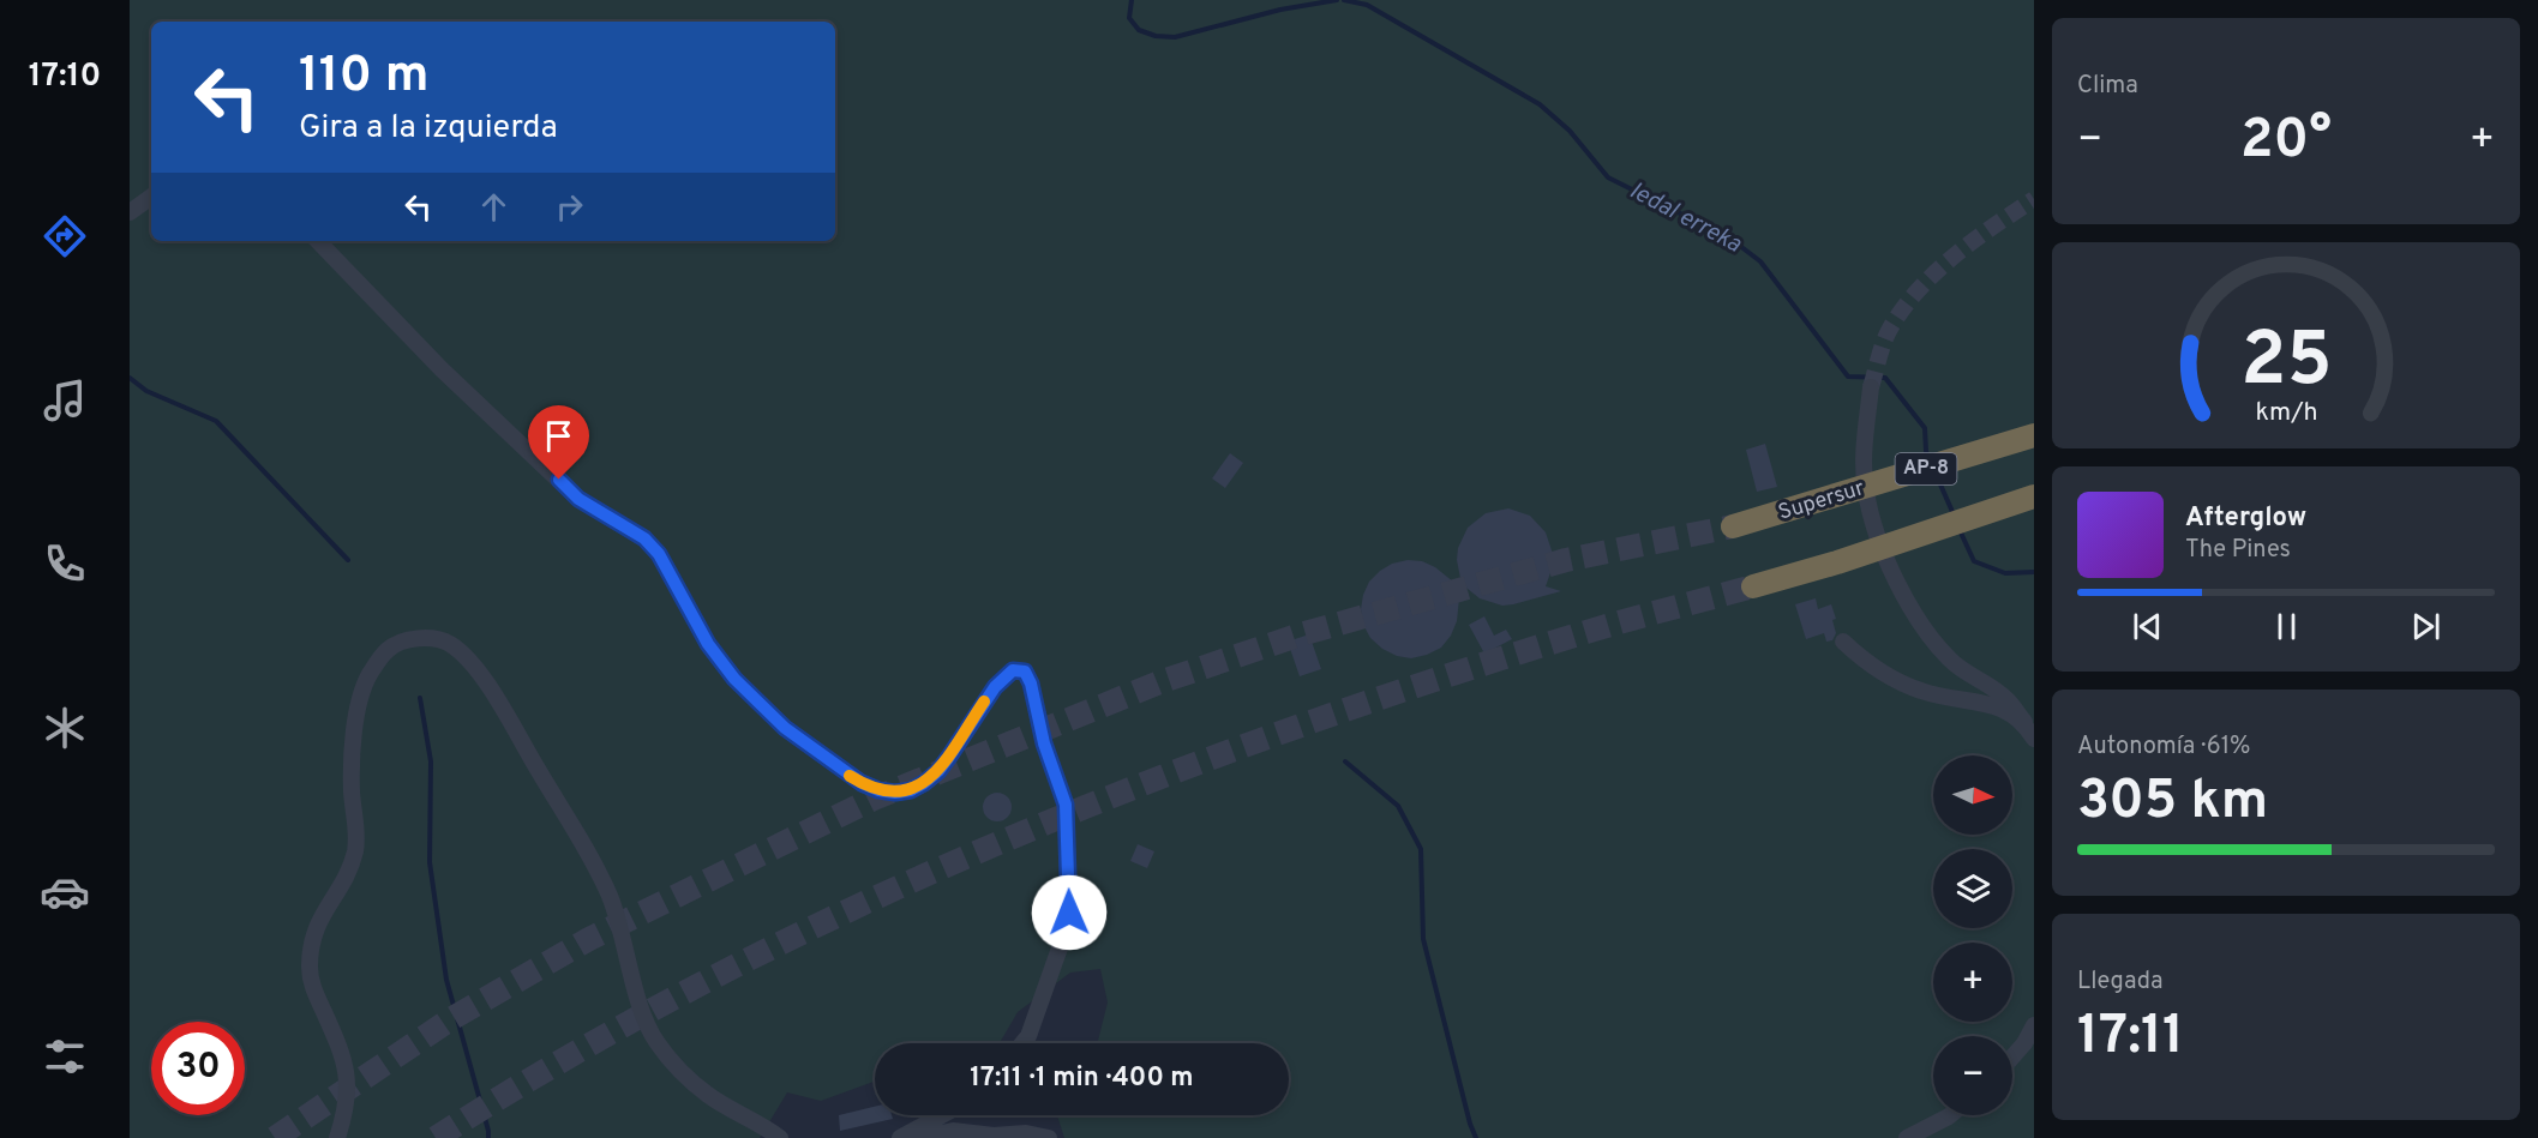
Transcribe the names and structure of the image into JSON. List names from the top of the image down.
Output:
{
  "streets": {
    "highway": ["AP-8", "Supersur"]
  },
  "water": ["Iedal erreka"],
  "north": "right",
  "page": {
    "tabs": "17:10",
    "tile": [
      "Clima",
      ["Autonomía · 61%", "305 km"],
      ["Llegada", "17:11"]
    ],
    "turn": ["110 m", "Gira a la izquierda"],
    "heat": ["−", "20°", "+"],
    "song": ["Afterglow", "The Pines"],
    "map_buttons": ["+", "−"],
    "limit": "30",
    "trip": "17:11 · 1 min · 400 m",
    "gauge": ["25", "km/h"]
  }
}
